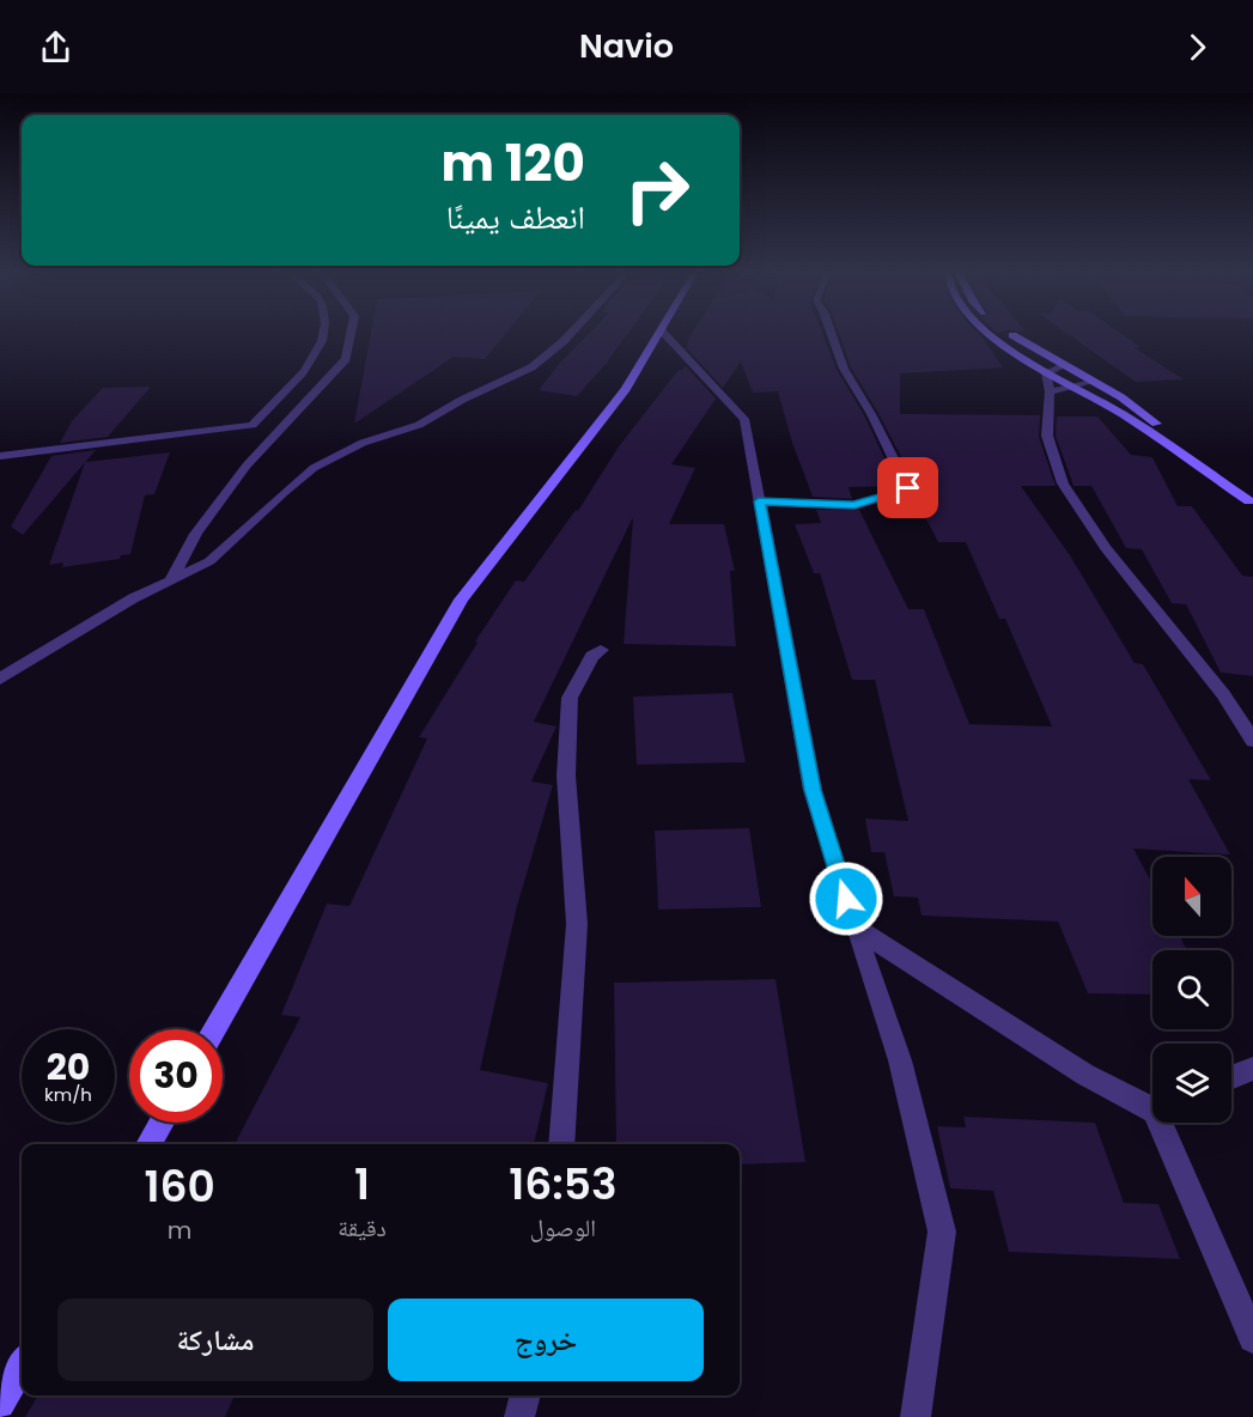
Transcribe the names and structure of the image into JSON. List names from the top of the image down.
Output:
{
  "north": "top",
  "page": {
    "header": "Navio",
    "turn": ["120 m", "انعطف يمينًا"],
    "speed": "20 km/h",
    "limit": "30",
    "eta": [
      "16:53",
      "الوصول",
      "1",
      "دقيقة",
      "160",
      "m"
    ],
    "buttons": ["خروج", "مشاركة"]
  }
}
